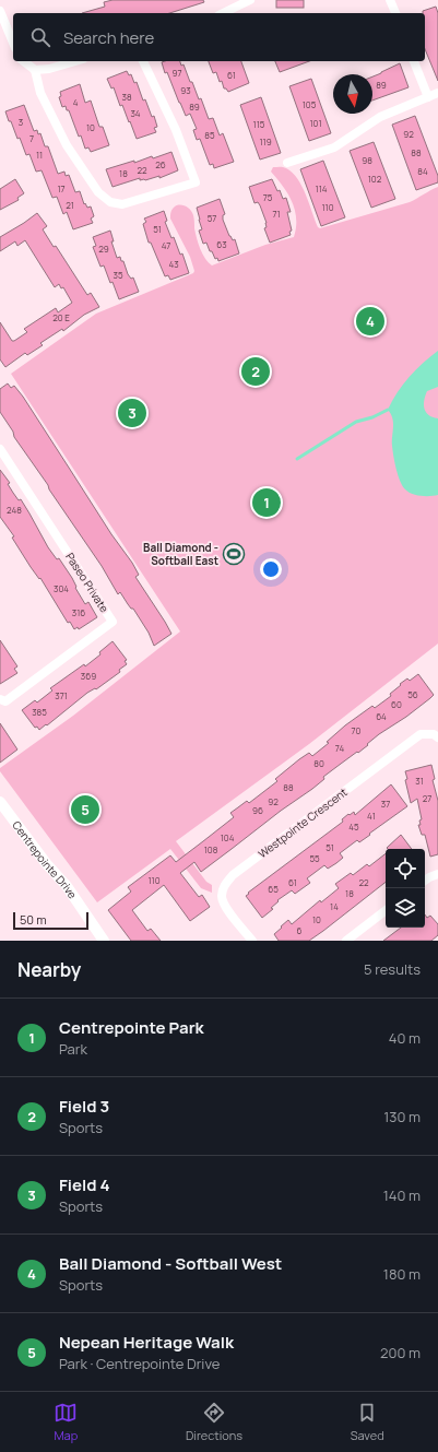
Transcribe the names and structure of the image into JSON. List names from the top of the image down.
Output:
{
  "streets": {
    "street": ["Paseo Private", "Westpointe Crescent", "Centrepointe Drive"]
  },
  "places": {
    "sports": ["Ball Diamond - Softball East"]
  },
  "house_numbers": [
    "97",
    "61",
    "89",
    "93",
    "38",
    "4",
    "105",
    "89",
    "34",
    "3",
    "101",
    "115",
    "10",
    "92",
    "85",
    "7",
    "119",
    "88",
    "11",
    "98",
    "26",
    "22",
    "84",
    "18",
    "102",
    "17",
    "114",
    "75",
    "21",
    "110",
    "71",
    "57",
    "51",
    "63",
    "47",
    "29",
    "43",
    "35",
    "20 E",
    "248",
    "304",
    "316",
    "369",
    "56",
    "371",
    "60",
    "385",
    "64",
    "70",
    "74",
    "80",
    "31",
    "88",
    "27",
    "92",
    "37",
    "96",
    "41",
    "45",
    "104",
    "51",
    "108",
    "55",
    "110",
    "61",
    "22",
    "65",
    "18",
    "14",
    "10",
    "6"
  ],
  "scale_bar": "50 m",
  "north": "bottom",
  "page": {
    "search": "Search here",
    "pins": [
      "4",
      "2",
      "3",
      "1",
      "5"
    ],
    "scale": "50 m",
    "heading": ["Nearby", "5 results"],
    "list": [
      {
        "mark": "1",
        "name": "Centrepointe Park",
        "note": "Park",
        "value": "40 m"
      },
      {
        "mark": "2",
        "name": "Field 3",
        "note": "Sports",
        "value": "130 m"
      },
      {
        "mark": "3",
        "name": "Field 4",
        "note": "Sports",
        "value": "140 m"
      },
      {
        "mark": "4",
        "name": "Ball Diamond - Softball West",
        "note": "Sports",
        "value": "180 m"
      },
      {
        "mark": "5",
        "name": "Nepean Heritage Walk",
        "note": "Park · Centrepointe Drive",
        "value": "200 m"
      }
    ],
    "nav": ["Map", "Directions", "Saved"]
  }
}
